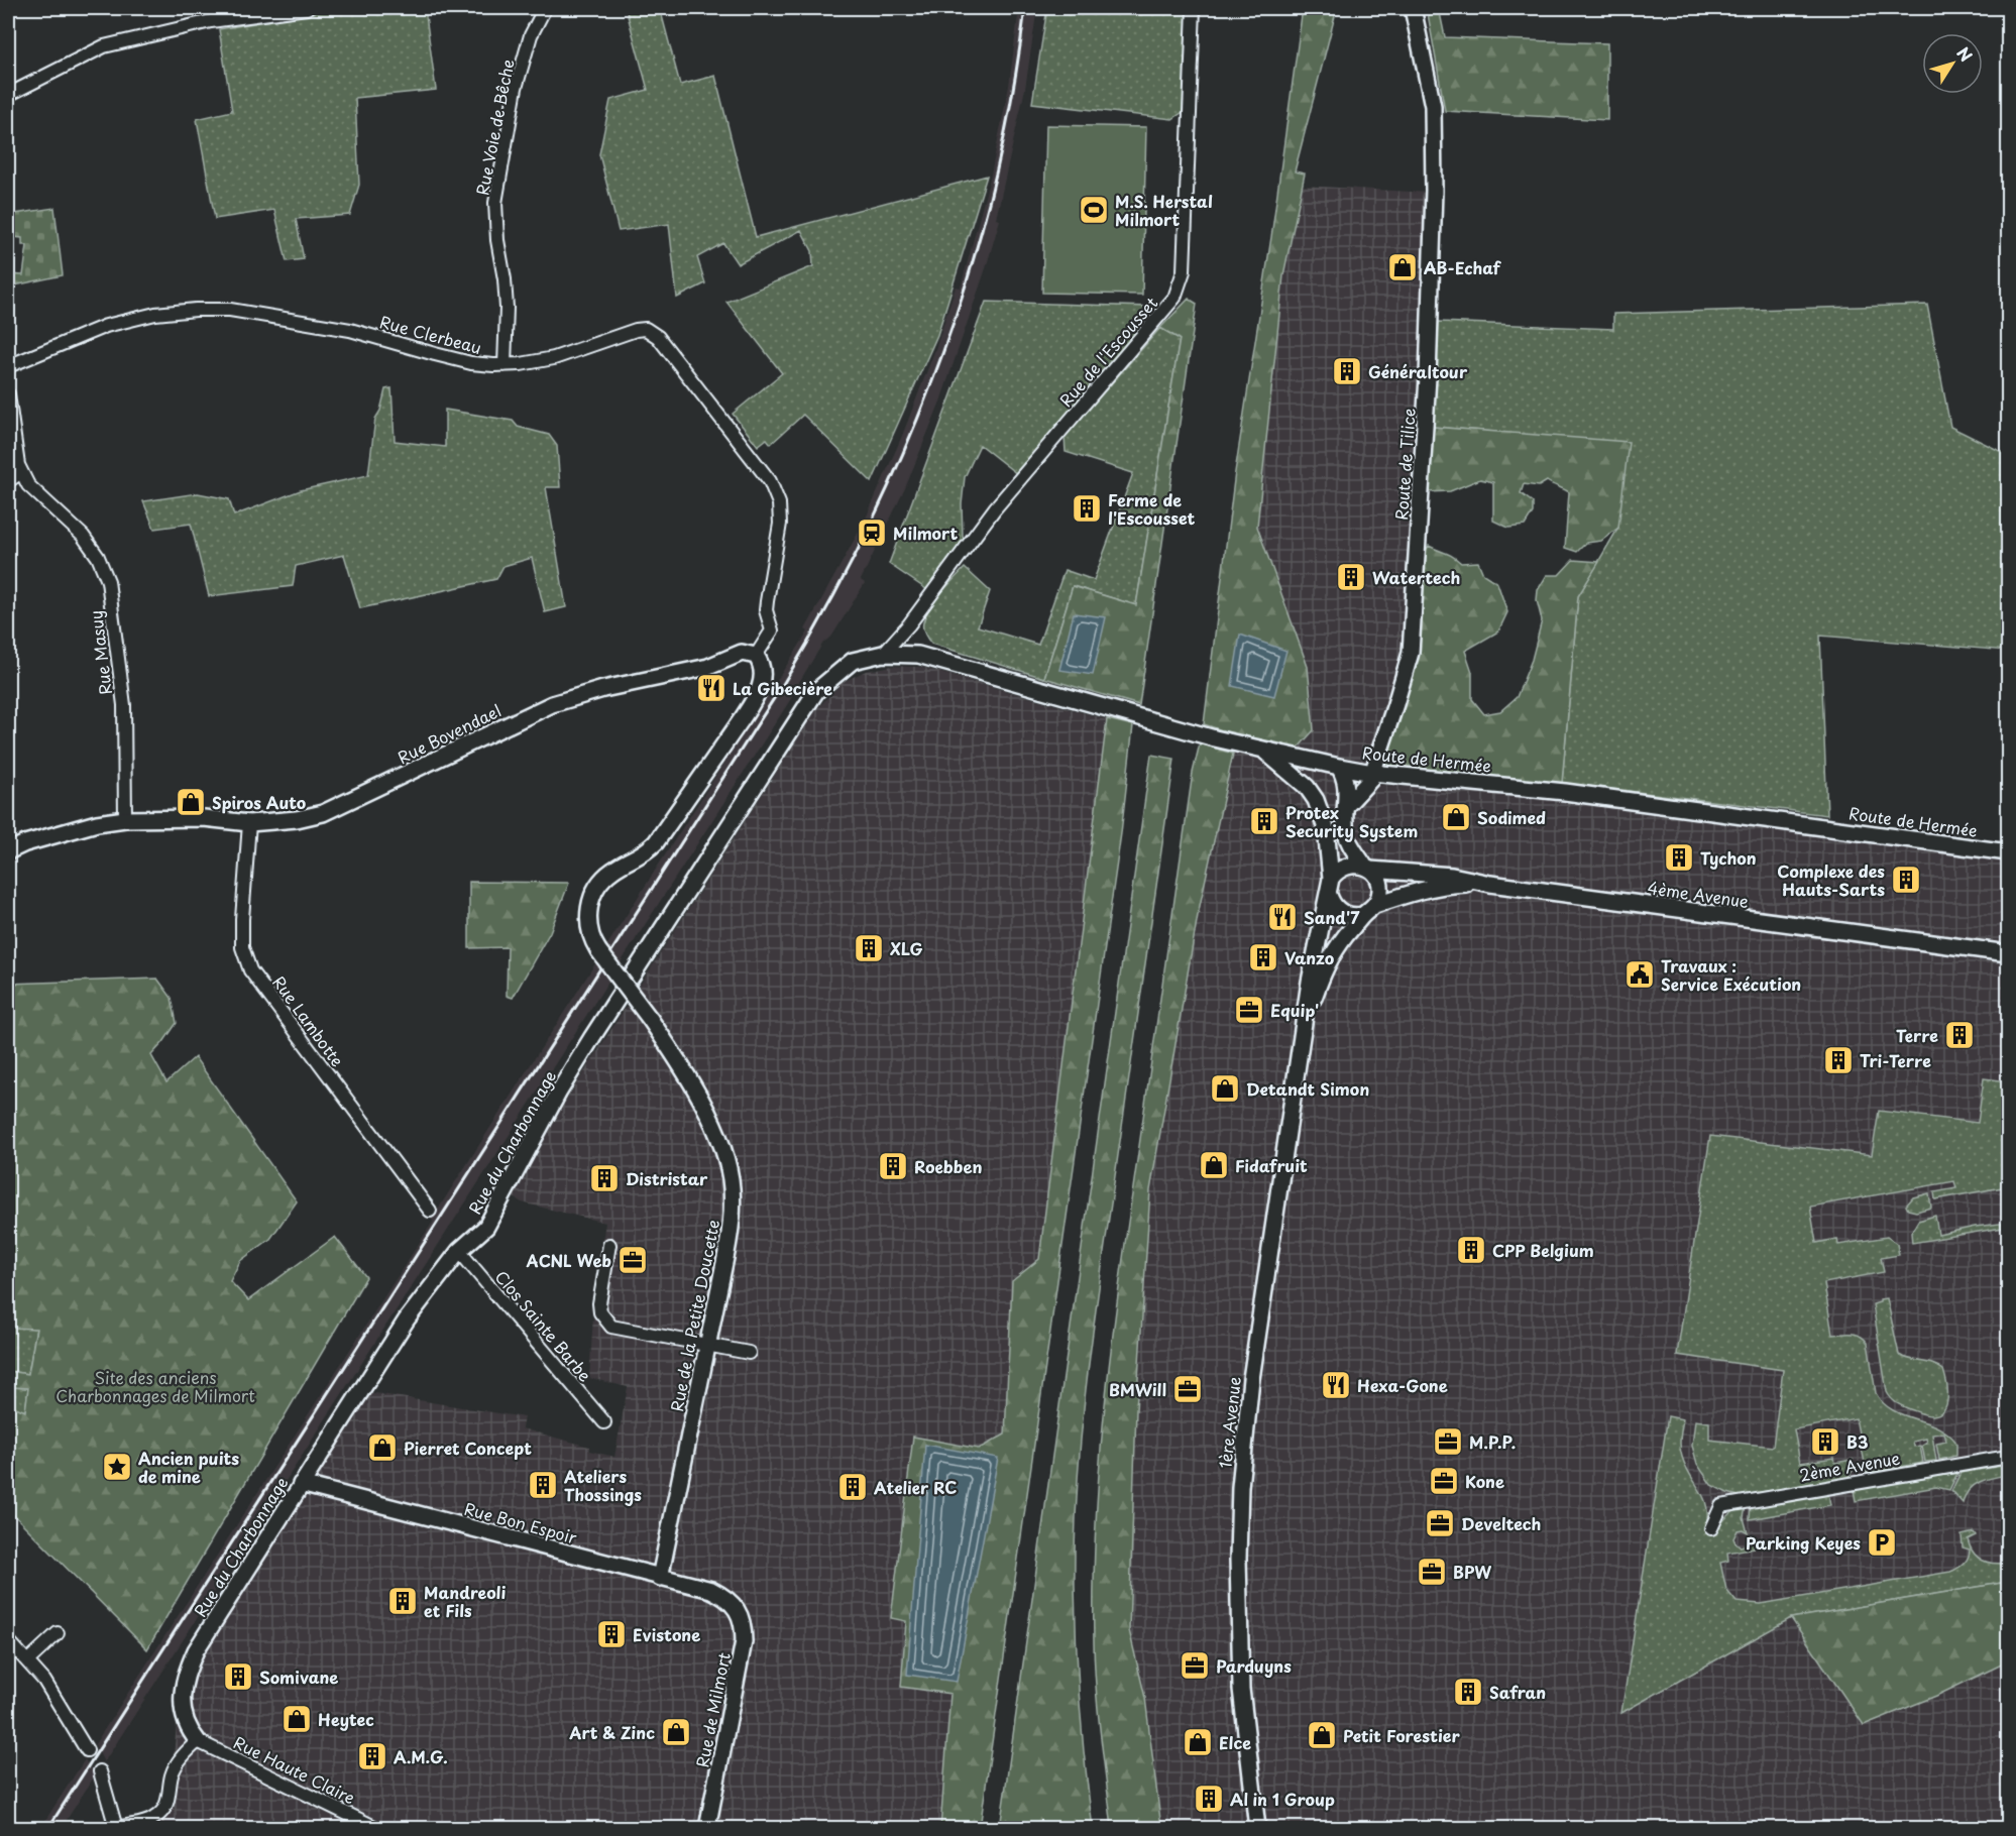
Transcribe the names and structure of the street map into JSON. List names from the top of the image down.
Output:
{
  "streets": {
    "street": [
      "Rue Voie de Bêche",
      "Rue Clerbeau",
      "Rue de l'Escousset",
      "Route de Tilice",
      "Rue Masuy",
      "Rue Bovendael",
      "Route de Hermée",
      "4ème Avenue",
      "Rue Lambotte",
      "Rue du Charbonnage",
      "Rue de la Petite Doucette",
      "Clos Sainte Barbe",
      "1ère Avenue",
      "2ème Avenue",
      "Rue Bon Espoir",
      "Rue de Milmort",
      "Rue Haute Claire"
    ]
  },
  "crossings": [
    ["Rue Voie de Bêche", "Rue Clerbeau"],
    ["Rue Clerbeau", "Rue Bovendael"],
    ["Rue Clerbeau", "Rue de la Petite Doucette"],
    ["Rue de l'Escousset", "Route de Hermée"],
    ["Route de Tilice", "Route de Hermée"],
    ["Rue Masuy", "Rue Bovendael"],
    ["Rue Bovendael", "Rue Lambotte"],
    ["Rue Bovendael", "Rue de la Petite Doucette"],
    ["Route de Hermée", "Rue du Charbonnage"],
    ["Route de Hermée", "1ère Avenue"],
    ["4ème Avenue", "1ère Avenue"],
    ["Rue du Charbonnage", "Clos Sainte Barbe"],
    ["Rue du Charbonnage", "Rue Bon Espoir"],
    ["Rue du Charbonnage", "Rue Haute Claire"],
    ["Rue de la Petite Doucette", "Rue Bon Espoir"],
    ["Rue Bon Espoir", "Rue de Milmort"]
  ],
  "parks": ["Site des anciens Charbonnages de Milmort"],
  "places": {
    "sports": ["M.S. Herstal Milmort"],
    "shop": [
      "AB-Echaf",
      "Spiros Auto",
      "Sodimed",
      "Detandt Simon",
      "Fidafruit",
      "Pierret Concept",
      "Heytec",
      "Art & Zinc",
      "Petit Forestier",
      "Elce"
    ],
    "building": [
      "Généraltour",
      "Ferme de l'Escousset",
      "Watertech",
      "Protex Security System",
      "Tychon",
      "Complexe des Hauts-Sarts",
      "XLG",
      "Vanzo",
      "Terre",
      "Tri-Terre",
      "Roebben",
      "Distristar",
      "CPP Belgium",
      "B3",
      "Ateliers Thossings",
      "Atelier RC",
      "Mandreoli et Fils",
      "Evistone",
      "Somivane",
      "Safran",
      "A.M.G.",
      "Al in 1 Group"
    ],
    "station": ["Milmort"],
    "restaurant": ["La Gibecière", "Sand'7", "Hexa-Gone"],
    "public building": ["Travaux : Service Exécution"],
    "office": [
      "Equip'",
      "ACNL Web",
      "BMWill",
      "M.P.P.",
      "Kone",
      "Develtech",
      "BPW",
      "Parduyns"
    ],
    "place": ["Ancien puits de mine"],
    "parking": ["Parking Keyes"]
  },
  "north": "top right"
}
